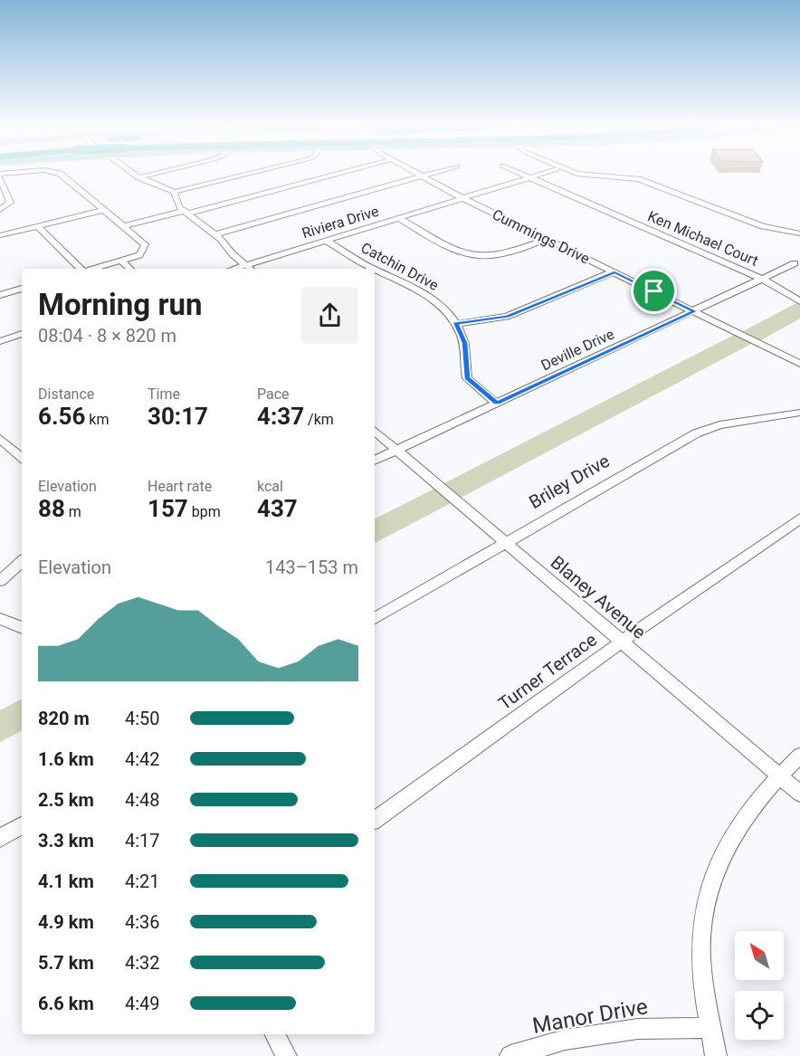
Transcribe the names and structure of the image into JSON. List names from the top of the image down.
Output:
{
  "streets": {
    "street": [
      "Riviera Drive",
      "Cummings Drive",
      "Ken Michael Court",
      "Catchin Drive",
      "Deville Drive",
      "Briley Drive",
      "Blaney Avenue",
      "Turner Terrace",
      "Manor Drive"
    ]
  },
  "crossings": [
    ["Riviera Drive", "Cummings Drive"],
    ["Riviera Drive", "Ken Michael Court"],
    ["Riviera Drive", "Catchin Drive"],
    ["Cummings Drive", "Deville Drive"],
    ["Ken Michael Court", "Deville Drive"],
    ["Catchin Drive", "Deville Drive"],
    ["Deville Drive", "Blaney Avenue"],
    ["Briley Drive", "Blaney Avenue"],
    ["Blaney Avenue", "Turner Terrace"]
  ],
  "north": "top left",
  "page": {
    "heading": ["Morning run", "08:04 · 8 × 820 m"],
    "stats": [
      ["Distance", "6.56 km"],
      ["Time", "30:17"],
      ["Pace", "4:37 /km"],
      ["Elevation", "88 m"],
      ["Heart rate", "157 bpm"],
      ["kcal", "437"]
    ],
    "chart": ["Elevation", "143–153 m"],
    "list": [
      {
        "name": "820 m",
        "note": "4:50"
      },
      {
        "name": "1.6 km",
        "note": "4:42"
      },
      {
        "name": "2.5 km",
        "note": "4:48"
      },
      {
        "name": "3.3 km",
        "note": "4:17"
      },
      {
        "name": "4.1 km",
        "note": "4:21"
      },
      {
        "name": "4.9 km",
        "note": "4:36"
      },
      {
        "name": "5.7 km",
        "note": "4:32"
      },
      {
        "name": "6.6 km",
        "note": "4:49"
      }
    ]
  }
}
